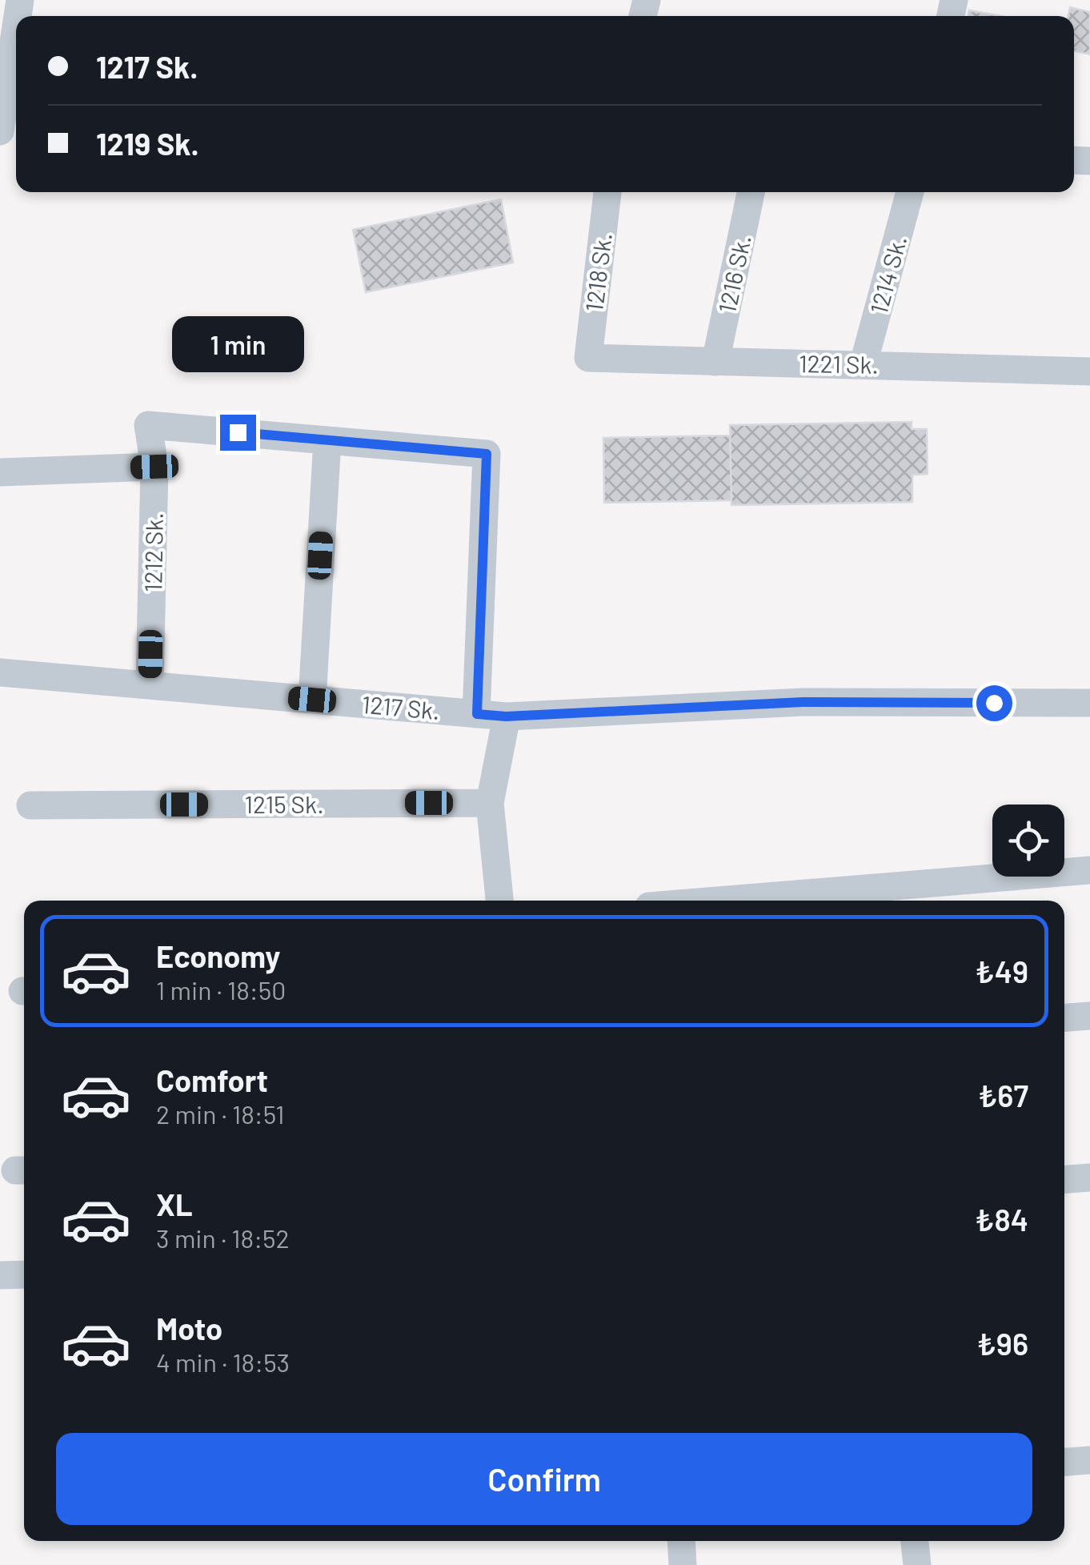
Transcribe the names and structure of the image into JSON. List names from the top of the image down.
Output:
{
  "streets": {
    "street": [
      "1218 Sk.",
      "1216 Sk.",
      "1214 Sk.",
      "1221 Sk.",
      "1212 Sk.",
      "1217 Sk.",
      "1215 Sk."
    ]
  },
  "crossings": [
    ["1218 Sk.", "1221 Sk."],
    ["1216 Sk.", "1221 Sk."],
    ["1214 Sk.", "1221 Sk."],
    ["1212 Sk.", "1217 Sk."]
  ],
  "page": {
    "banner": ["1217 Sk.", "1219 Sk."],
    "bubble": "1 min",
    "list": [
      {
        "name": "Economy",
        "note": "1 min · 18:50",
        "value": "₺49"
      },
      {
        "name": "Comfort",
        "note": "2 min · 18:51",
        "value": "₺67"
      },
      {
        "name": "XL",
        "note": "3 min · 18:52",
        "value": "₺84"
      },
      {
        "name": "Moto",
        "note": "4 min · 18:53",
        "value": "₺96"
      }
    ],
    "buttons": "Confirm"
  }
}
